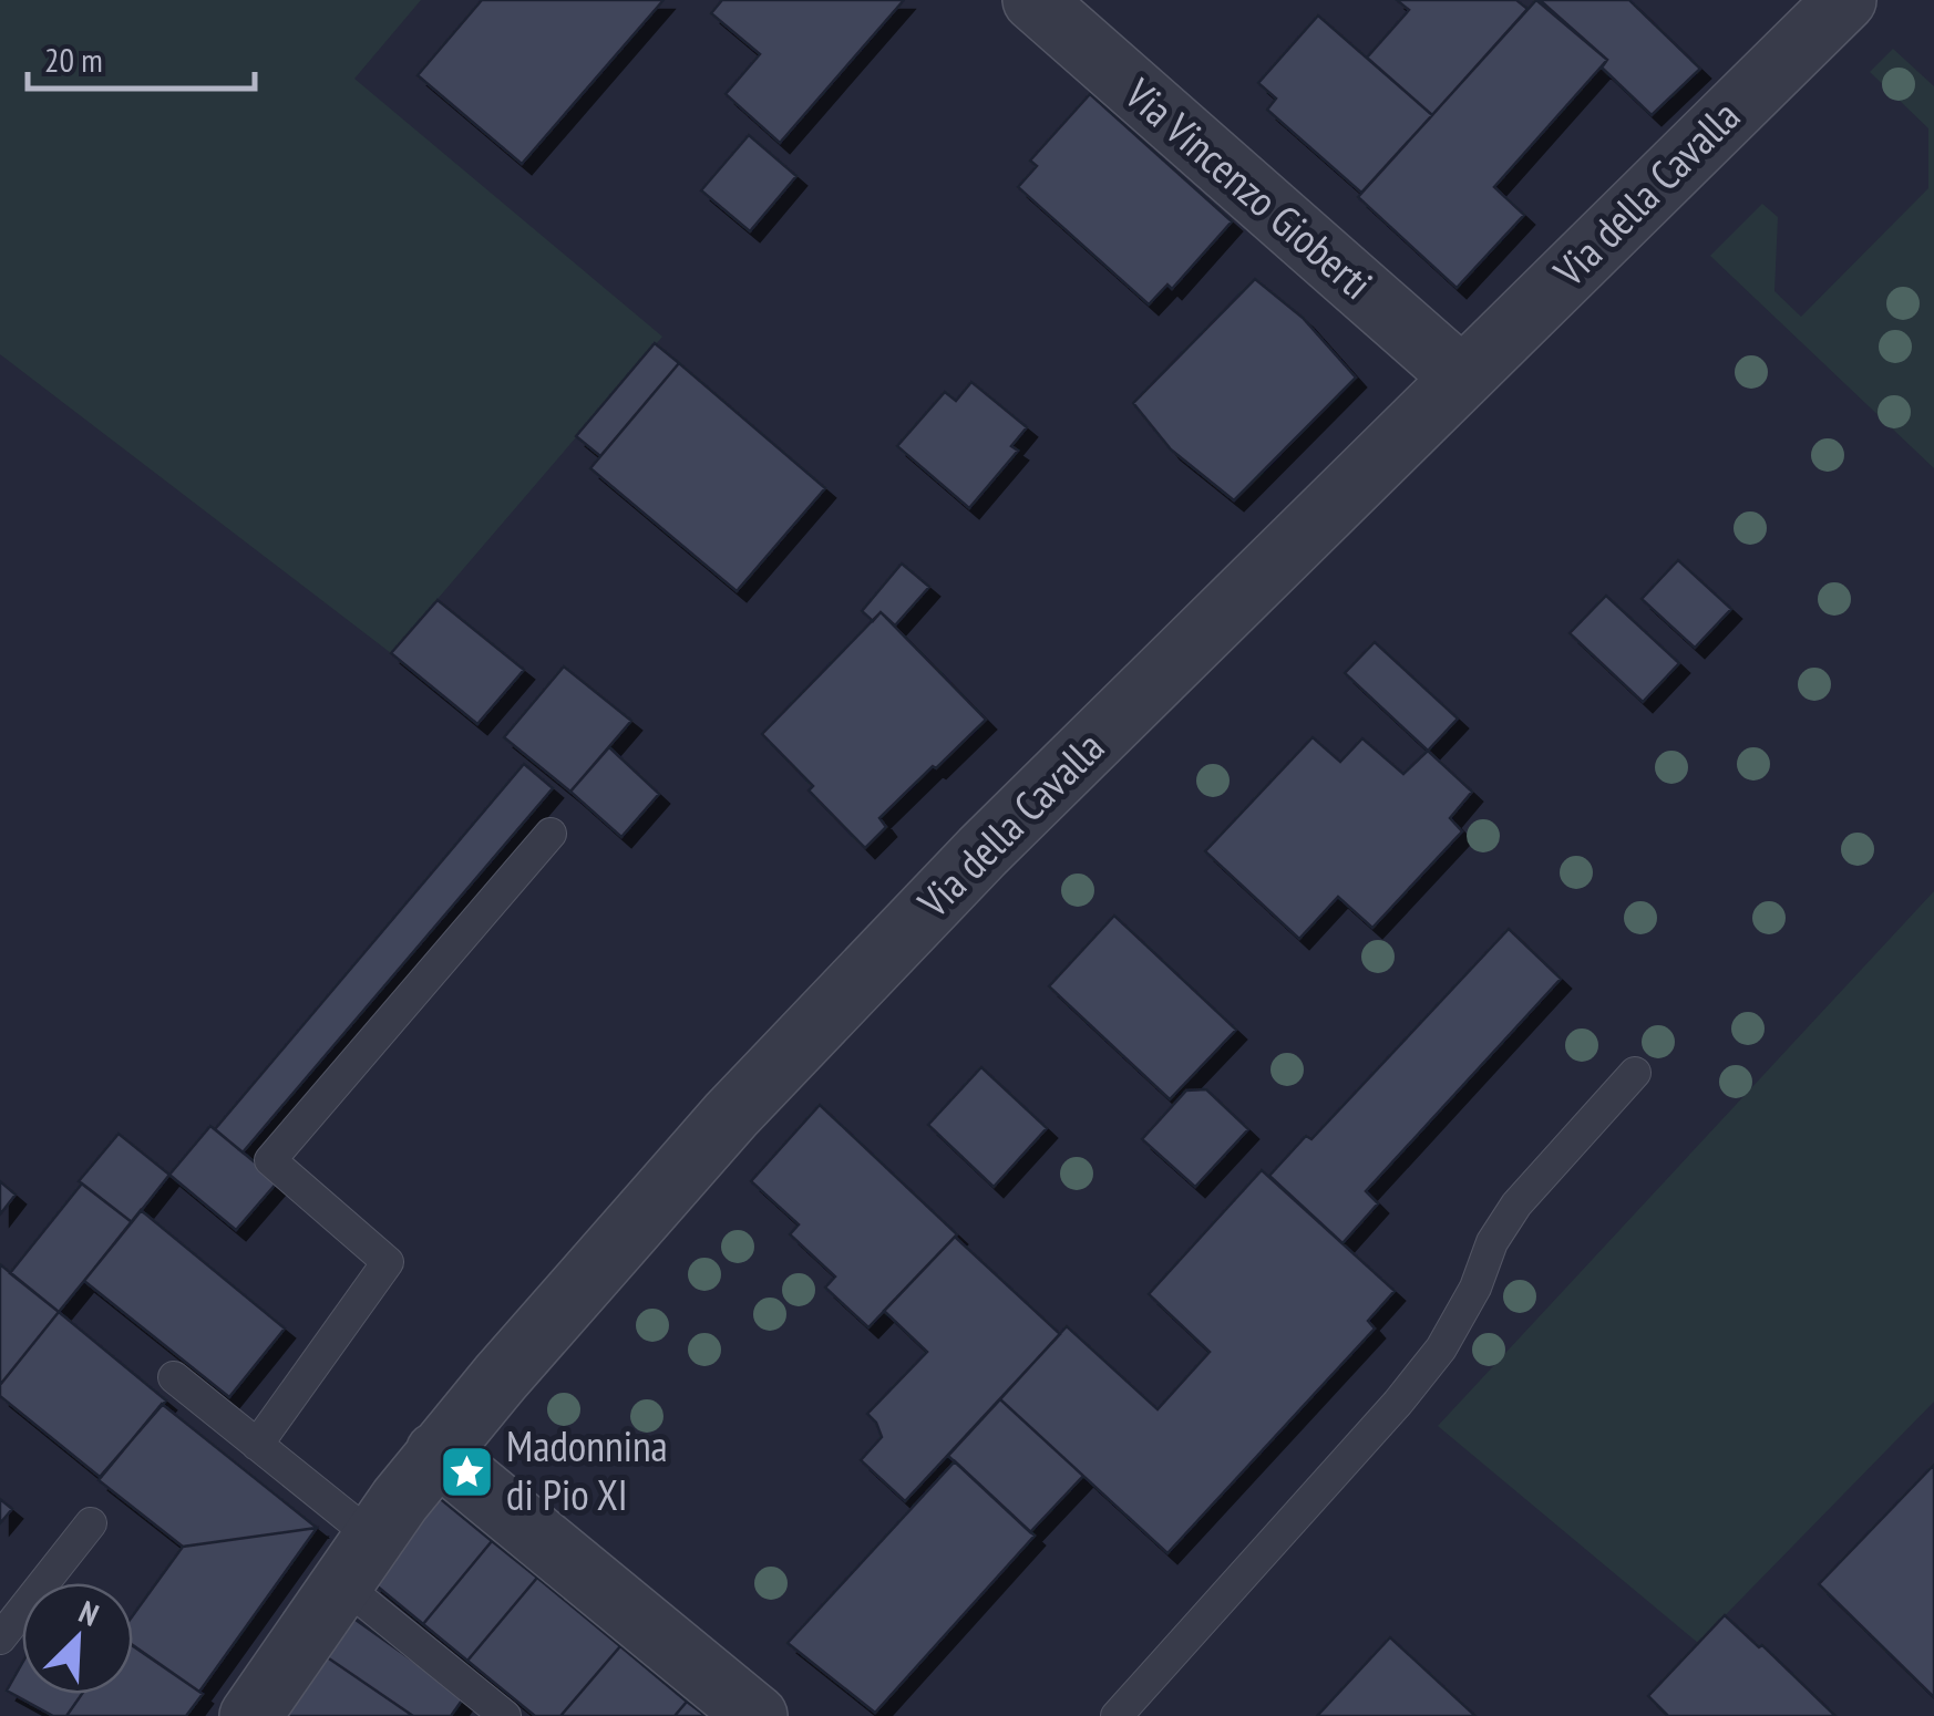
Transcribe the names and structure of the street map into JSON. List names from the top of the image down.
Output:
{
  "streets": {
    "street": ["Via Vincenzo Gioberti", "Via della Cavalla"]
  },
  "crossings": [
    ["Via Vincenzo Gioberti", "Via della Cavalla"]
  ],
  "places": {
    "place": ["Madonnina di Pio XI"]
  },
  "scale_bar": "20 m",
  "north": "top right"
}
